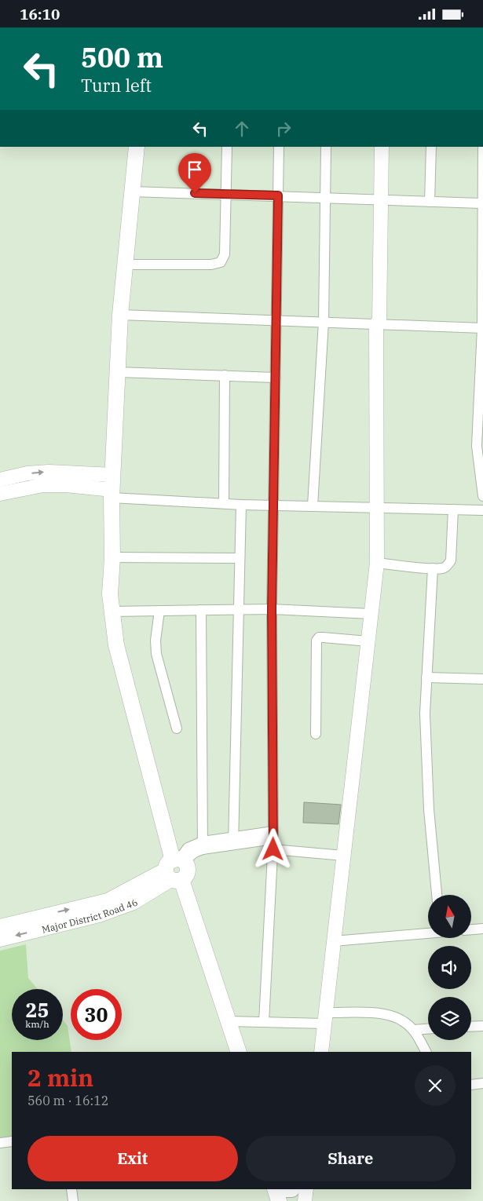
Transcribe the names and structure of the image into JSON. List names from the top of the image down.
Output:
{
  "streets": {
    "main road": ["Major District Road 46"]
  },
  "north": "top",
  "page": {
    "status": "16:10",
    "turn": ["500 m", "Turn left"],
    "speed": "25 km/h",
    "limit": "30",
    "heading": ["2 min", "560 m · 16:12"],
    "buttons": ["Exit", "Share"]
  }
}
